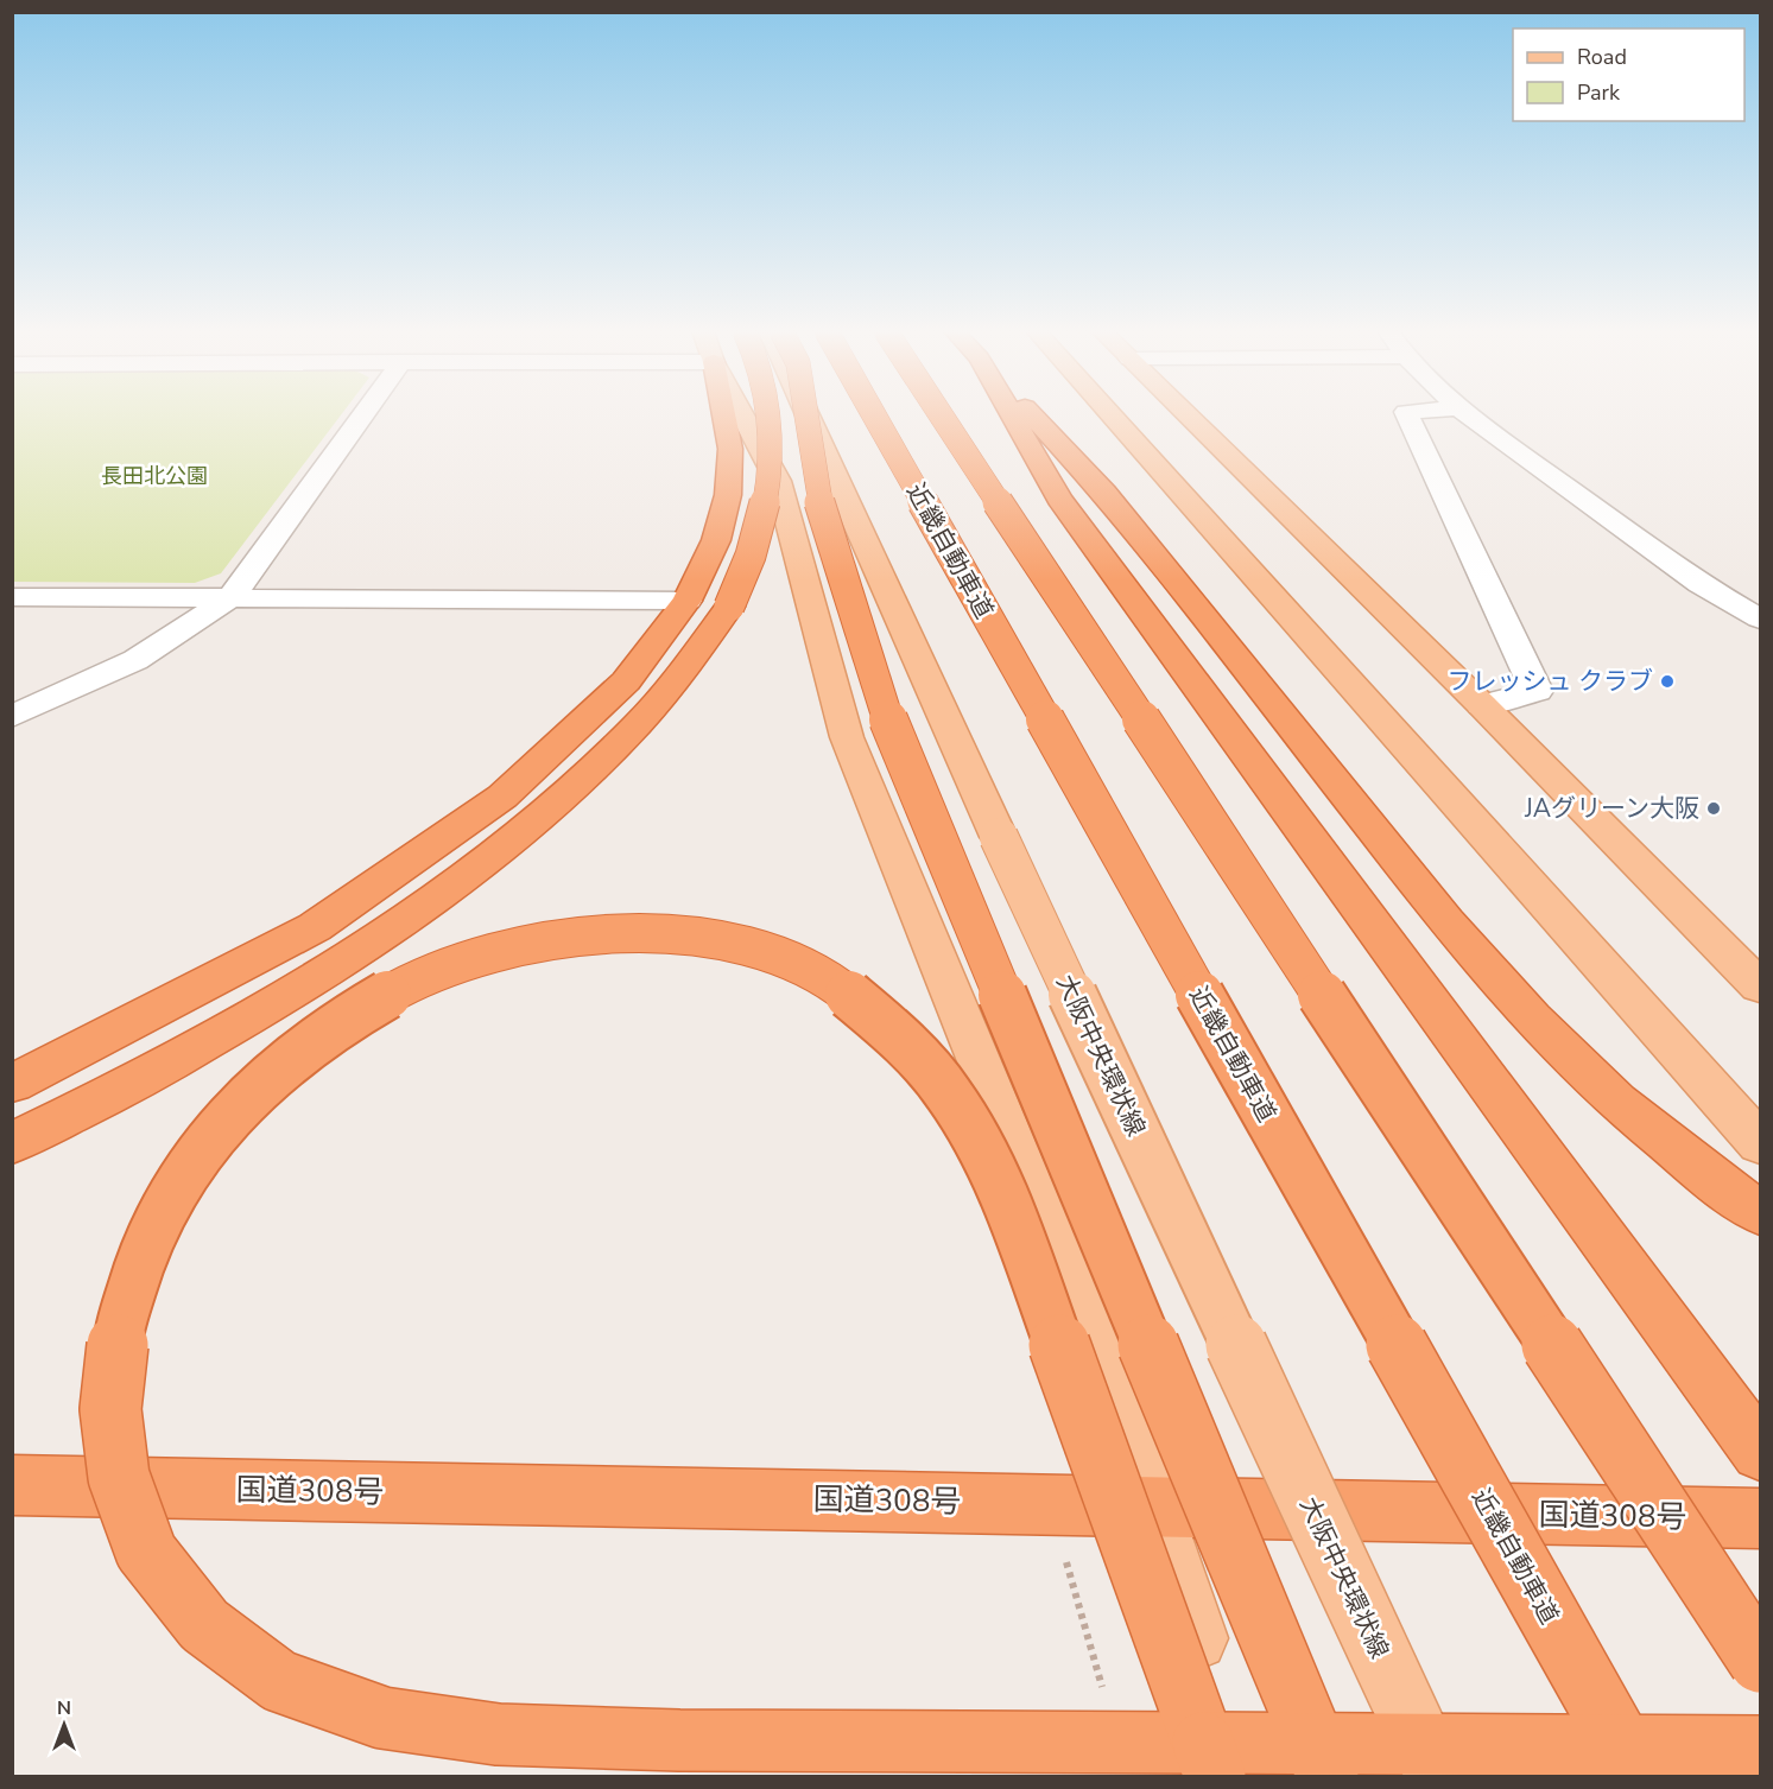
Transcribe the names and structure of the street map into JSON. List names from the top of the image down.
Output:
{
  "streets": {
    "highway": ["近畿自動車道", "国道308号"],
    "main road": ["大阪中央環状線"]
  },
  "parks": ["長田北公園"],
  "places": ["フレッシュ クラブ", "JAグリーン大阪"],
  "legend": ["Road", "Park"],
  "north": "top"
}
